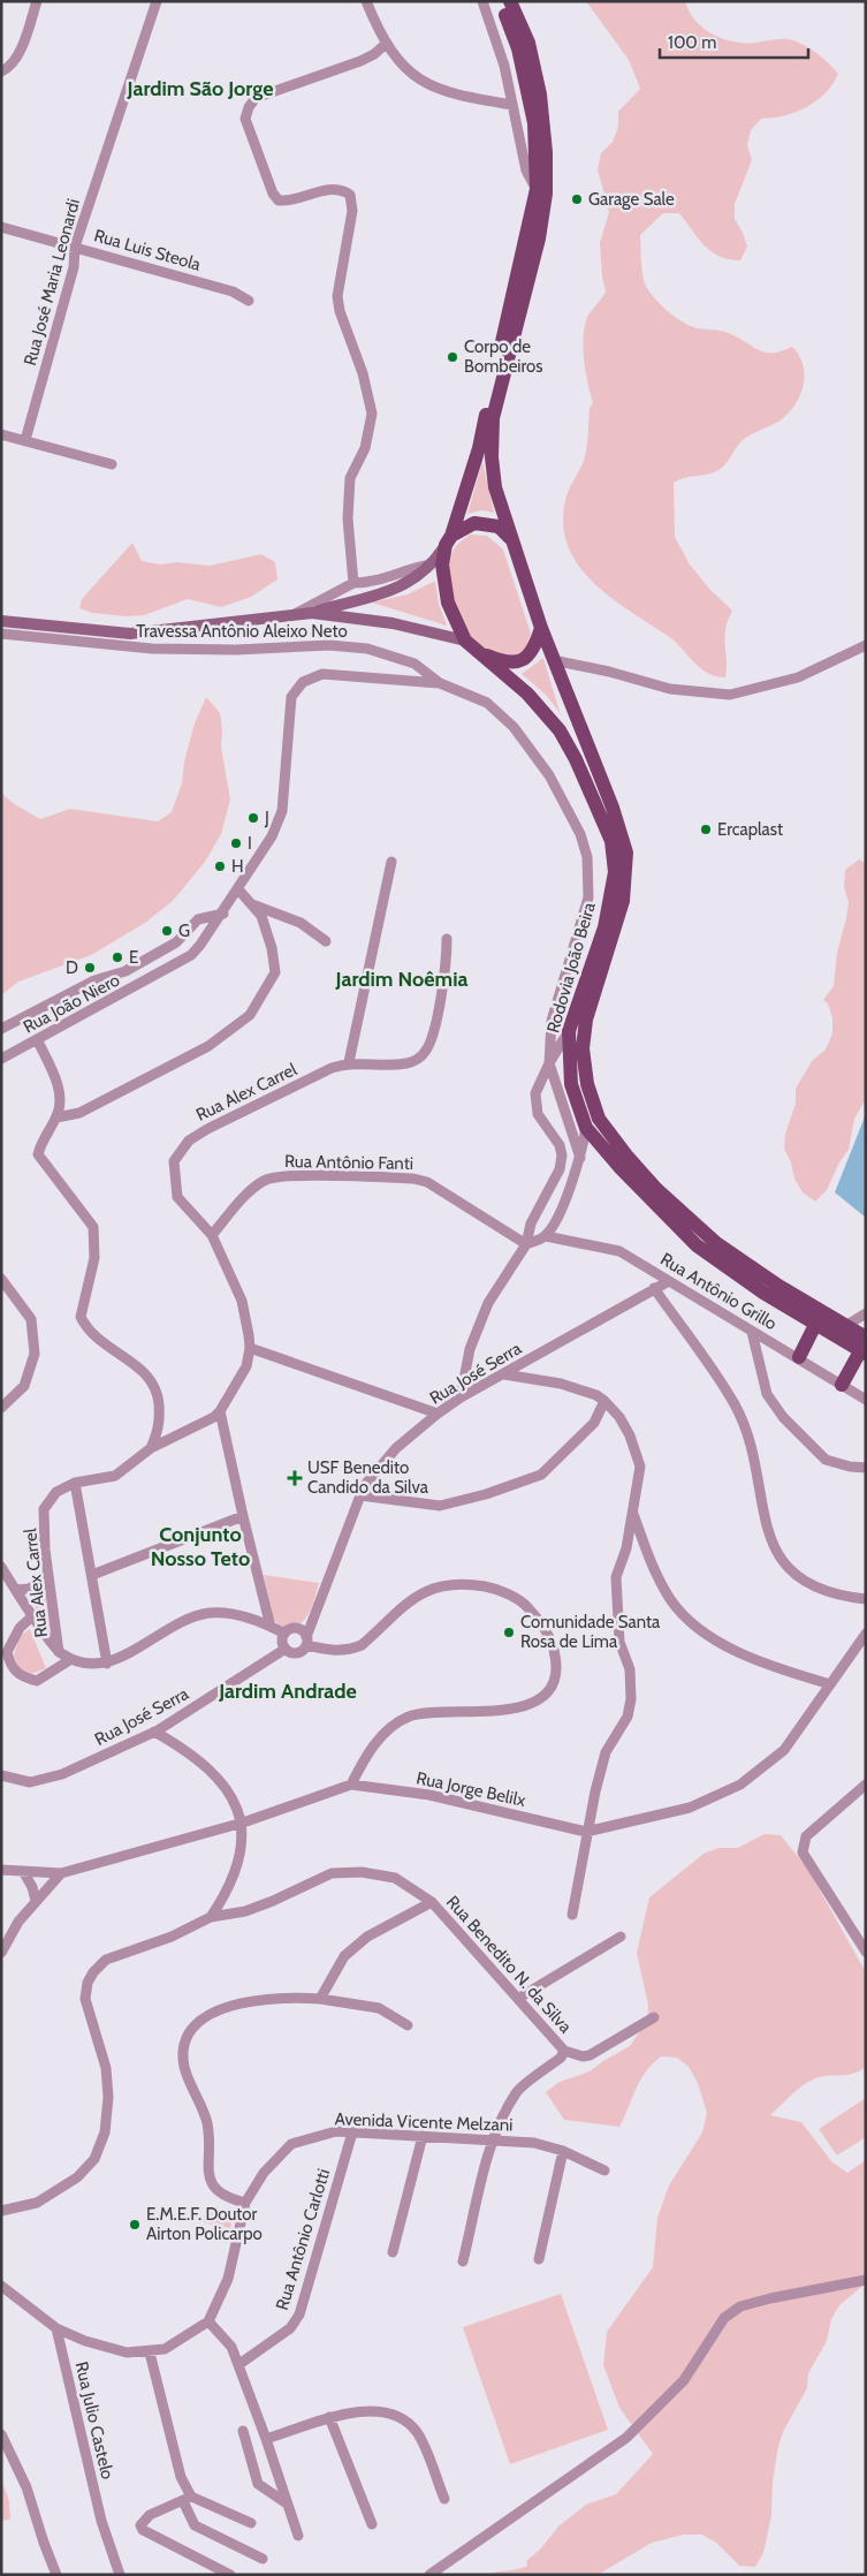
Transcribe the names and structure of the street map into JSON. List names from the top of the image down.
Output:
{
  "streets": {
    "main road": ["Rodovia João Beira"],
    "street": [
      "Rua Luis Steola",
      "Rua José Maria Leonardi",
      "Travessa Antônio Aleixo Neto",
      "Rua João Niero",
      "Rua Alex Carrel",
      "Rua Antônio Fanti",
      "Rua Antônio Grillo",
      "Rua José Serra",
      "Rua Jorge Belilx",
      "Rua Benedito N. da Silva",
      "Avenida Vicente Melzani",
      "Rua Antônio Carlotti",
      "Rua Julio Castelo"
    ]
  },
  "crossings": [
    ["Rua Luis Steola", "Rua José Maria Leonardi"],
    ["Travessa Antônio Aleixo Neto", "Rua João Niero"],
    ["Rua Alex Carrel", "Rua Antônio Fanti"],
    ["Rua Antônio Grillo", "Rua José Serra"],
    ["Avenida Vicente Melzani", "Rua Antônio Carlotti"]
  ],
  "districts": [
    "Jardim São Jorge",
    "Jardim Noêmia",
    "Conjunto Nosso Teto",
    "Jardim Andrade"
  ],
  "places": {
    "other": [
      "Garage Sale",
      "Corpo de Bombeiros",
      "J",
      "Ercaplast",
      "I",
      "H",
      "G",
      "E",
      "D",
      "Comunidade Santa Rosa de Lima",
      "E.M.E.F. Doutor Airton Policarpo"
    ],
    "health": ["USF Benedito Candido da Silva"]
  },
  "scale_bar": "100 m"
}
